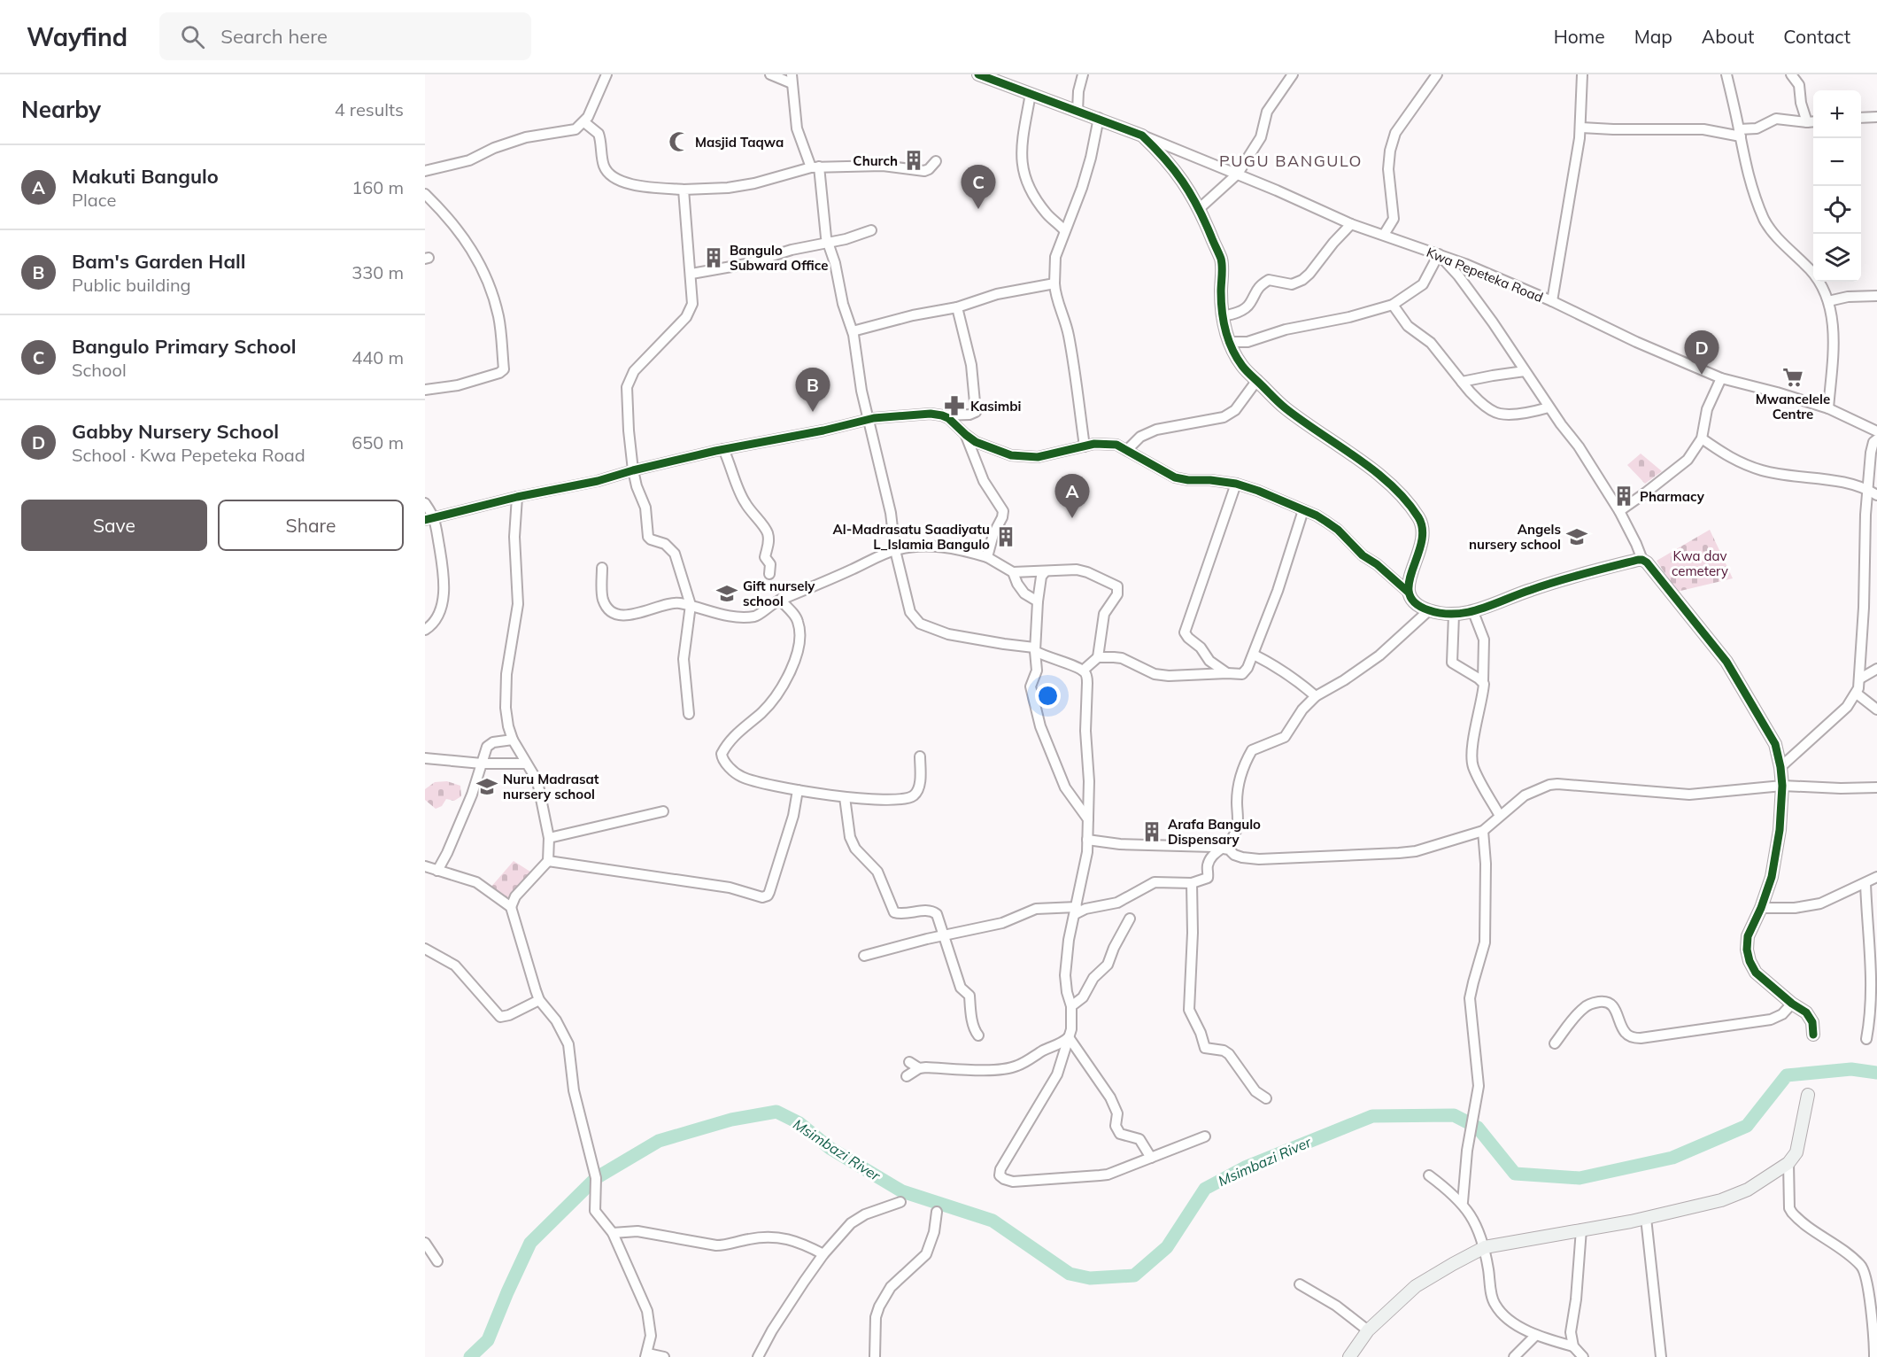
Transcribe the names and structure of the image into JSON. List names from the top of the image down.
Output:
{
  "streets": {
    "street": ["Kwa Pepeteka Road"]
  },
  "districts": ["PUGU BANGULO"],
  "water": ["Msimbazi River"],
  "parks": ["Kwa dav cemetery"],
  "places": {
    "mosque": ["Masjid Taqwa"],
    "building": [
      "Church",
      "Bangulo Subward Office",
      "Pharmacy",
      "Al-Madrasatu Saadiyatu L_Islamia Bangulo",
      "Arafa Bangulo Dispensary"
    ],
    "supermarket": ["Mwancelele Centre"],
    "pharmacy": ["Kasimbi"],
    "school or university": ["Angels nursery school", "Gift nursely school", "Nuru Madrasat nursery school"]
  },
  "page": {
    "header": "Wayfind",
    "search": "Search here",
    "nav": [
      "Home",
      "Map",
      "About",
      "Contact"
    ],
    "heading": ["Nearby", "4 results"],
    "map_buttons": ["+", "−"],
    "list": [
      {
        "mark": "A",
        "name": "Makuti Bangulo",
        "note": "Place",
        "value": "160 m"
      },
      {
        "mark": "B",
        "name": "Bam's Garden Hall",
        "note": "Public building",
        "value": "330 m"
      },
      {
        "mark": "C",
        "name": "Bangulo Primary School",
        "note": "School",
        "value": "440 m"
      },
      {
        "mark": "D",
        "name": "Gabby Nursery School",
        "note": "School · Kwa Pepeteka Road",
        "value": "650 m"
      }
    ],
    "pins": [
      "C",
      "D",
      "B",
      "A"
    ],
    "buttons": ["Save", "Share"]
  }
}
